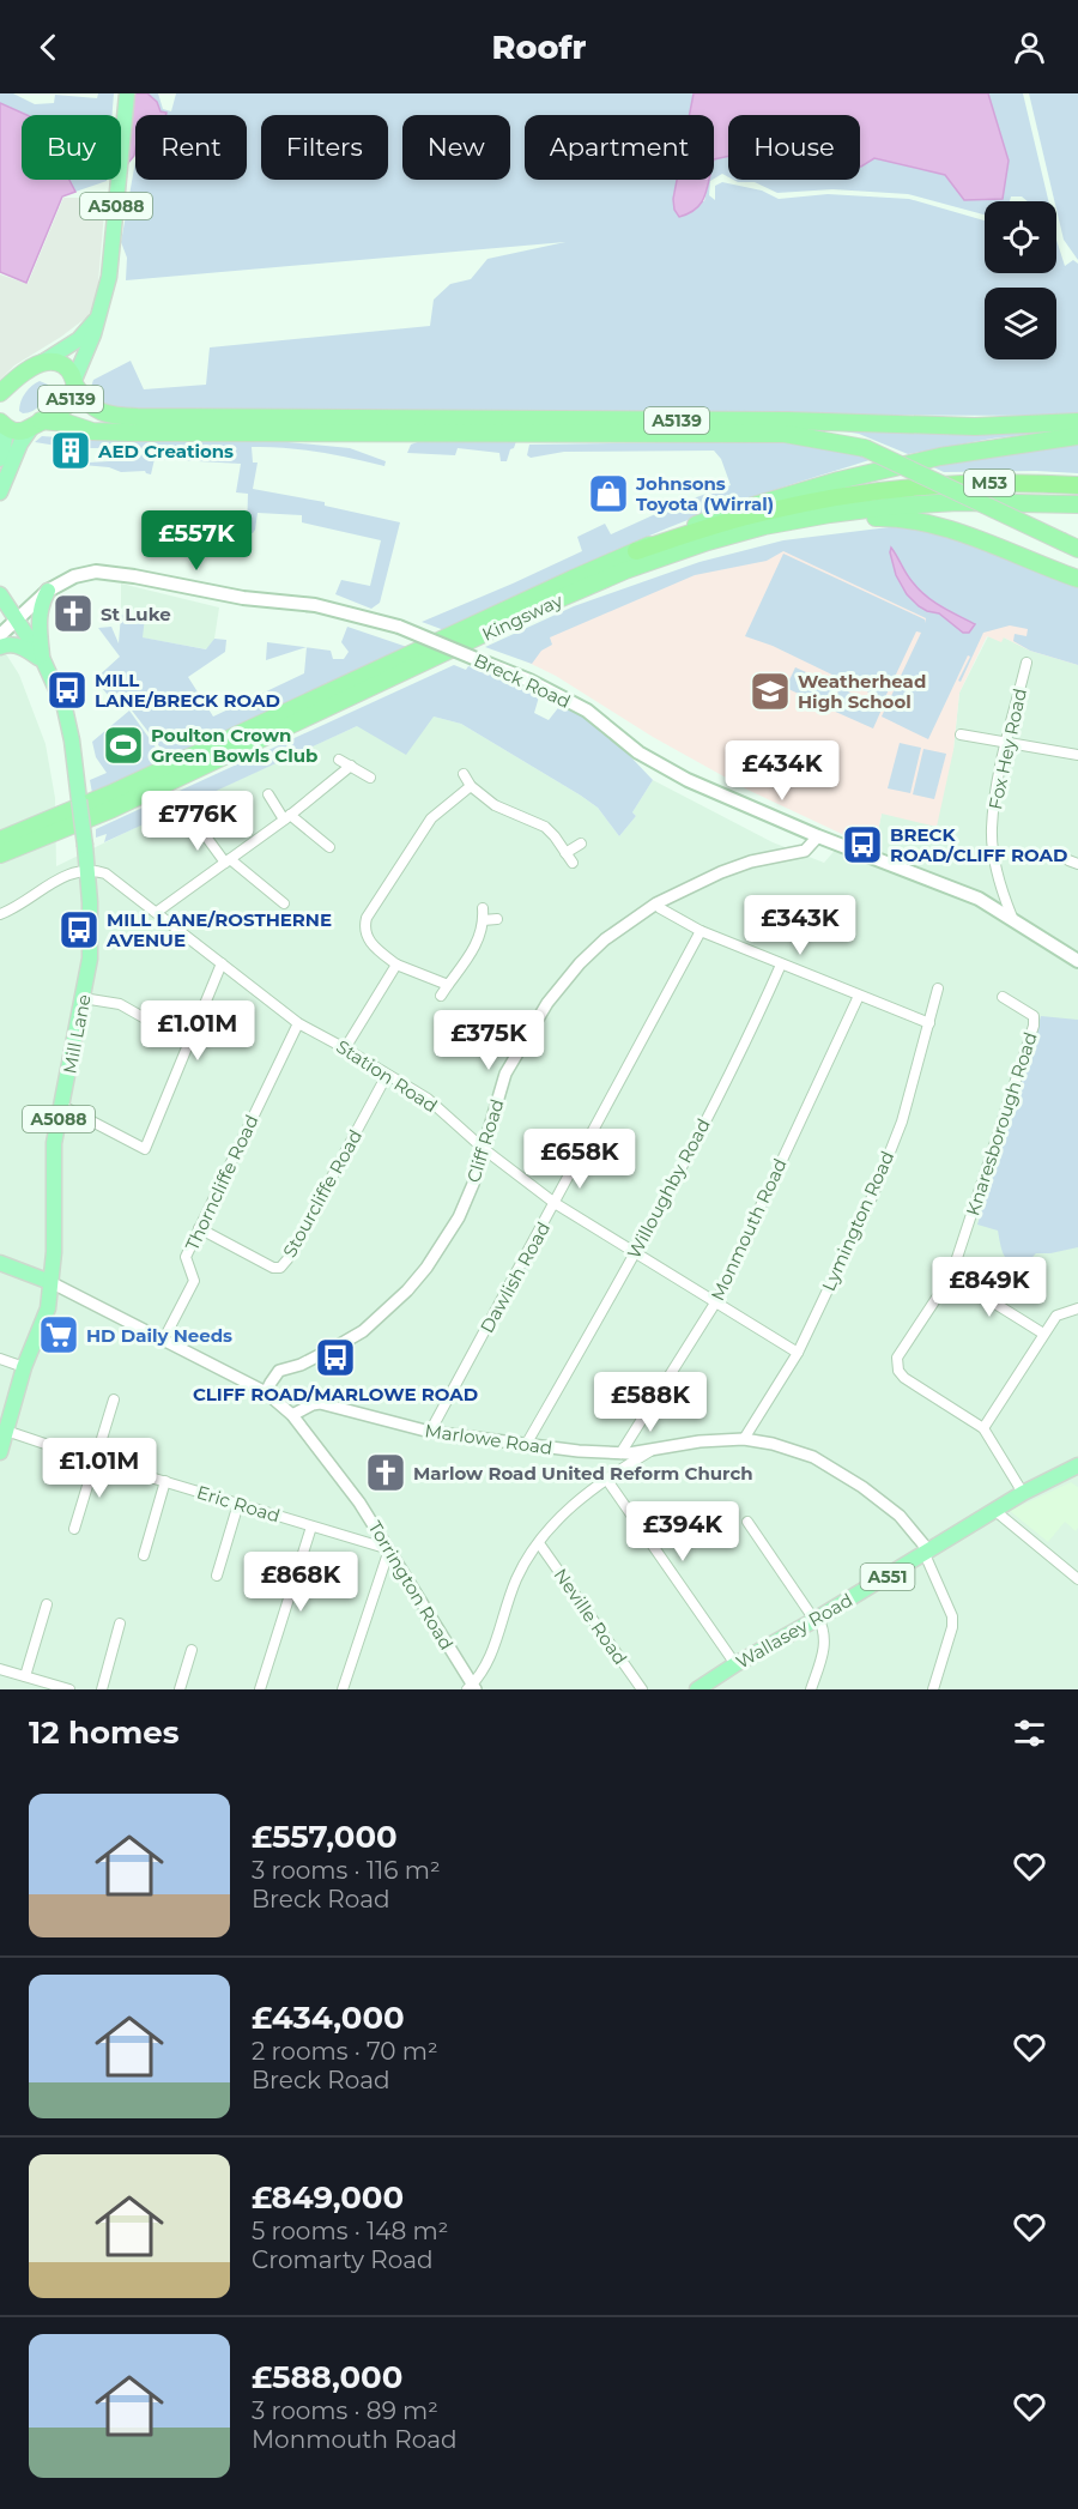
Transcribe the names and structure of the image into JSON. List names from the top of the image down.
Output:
{
  "streets": {
    "highway": ["A5139", "M53", "Kingsway"],
    "main road": [
      "A5088",
      "Breck Road",
      "Mill Lane",
      "A551",
      "Wallasey Road"
    ],
    "street": [
      "Fox Hey Road",
      "Station Road",
      "Knaresborough Road",
      "Cliff Road",
      "Thorncliffe Road",
      "Willoughby Road",
      "Stourcliffe Road",
      "Lymington Road",
      "Monmouth Road",
      "Dawlish Road",
      "Marlowe Road",
      "Eric Road",
      "Torrington Road",
      "Neville Road"
    ]
  },
  "crossings": [
    ["A5088", "A5139"],
    ["A5088", "Breck Road"],
    ["A5088", "Mill Lane"],
    ["Breck Road", "Fox Hey Road"],
    ["Breck Road", "Mill Lane"],
    ["Breck Road", "Cliff Road"],
    ["Mill Lane", "Station Road"],
    ["Mill Lane", "Eric Road"],
    ["Station Road", "Cliff Road"],
    ["Station Road", "Thorncliffe Road"],
    ["Station Road", "Willoughby Road"],
    ["Station Road", "Stourcliffe Road"],
    ["Station Road", "Lymington Road"],
    ["Station Road", "Monmouth Road"],
    ["Station Road", "Dawlish Road"],
    ["Knaresborough Road", "Wallasey Road"],
    ["Thorncliffe Road", "Stourcliffe Road"],
    ["Willoughby Road", "Marlowe Road"],
    ["Lymington Road", "Marlowe Road"],
    ["Monmouth Road", "Marlowe Road"],
    ["Dawlish Road", "Marlowe Road"],
    ["Marlowe Road", "Torrington Road"],
    ["Marlowe Road", "Wallasey Road"],
    ["Eric Road", "Torrington Road"]
  ],
  "places": {
    "building": ["AED Creations"],
    "shop": ["Johnsons Toyota (Wirral)"],
    "church": ["St Luke", "Marlow Road United Reform Church"],
    "bus stop": [
      "MILL LANE/BRECK ROAD",
      "BRECK ROAD/CLIFF ROAD",
      "MILL LANE/ROSTHERNE AVENUE",
      "CLIFF ROAD/MARLOWE ROAD"
    ],
    "school or university": ["Weatherhead High School"],
    "sports": ["Poulton Crown Green Bowls Club"],
    "supermarket": ["HD Daily Needs"]
  },
  "page": {
    "header": "Roofr",
    "chip": [
      "Buy",
      "Rent",
      "Filters",
      "New",
      "Apartment",
      "House"
    ],
    "price": [
      "£557K",
      "£434K",
      "£776K",
      "£343K",
      "£1.01M",
      "£375K",
      "£658K",
      "£849K",
      "£588K",
      "£1.01M",
      "£394K",
      "£868K"
    ],
    "heading": "12 homes",
    "list": [
      {
        "name": "£557,000",
        "note": "3 rooms · 116 m² · Breck Road"
      },
      {
        "name": "£434,000",
        "note": "2 rooms · 70 m² · Breck Road"
      },
      {
        "name": "£849,000",
        "note": "5 rooms · 148 m² · Cromarty Road"
      },
      {
        "name": "£588,000",
        "note": "3 rooms · 89 m² · Monmouth Road"
      }
    ]
  }
}
